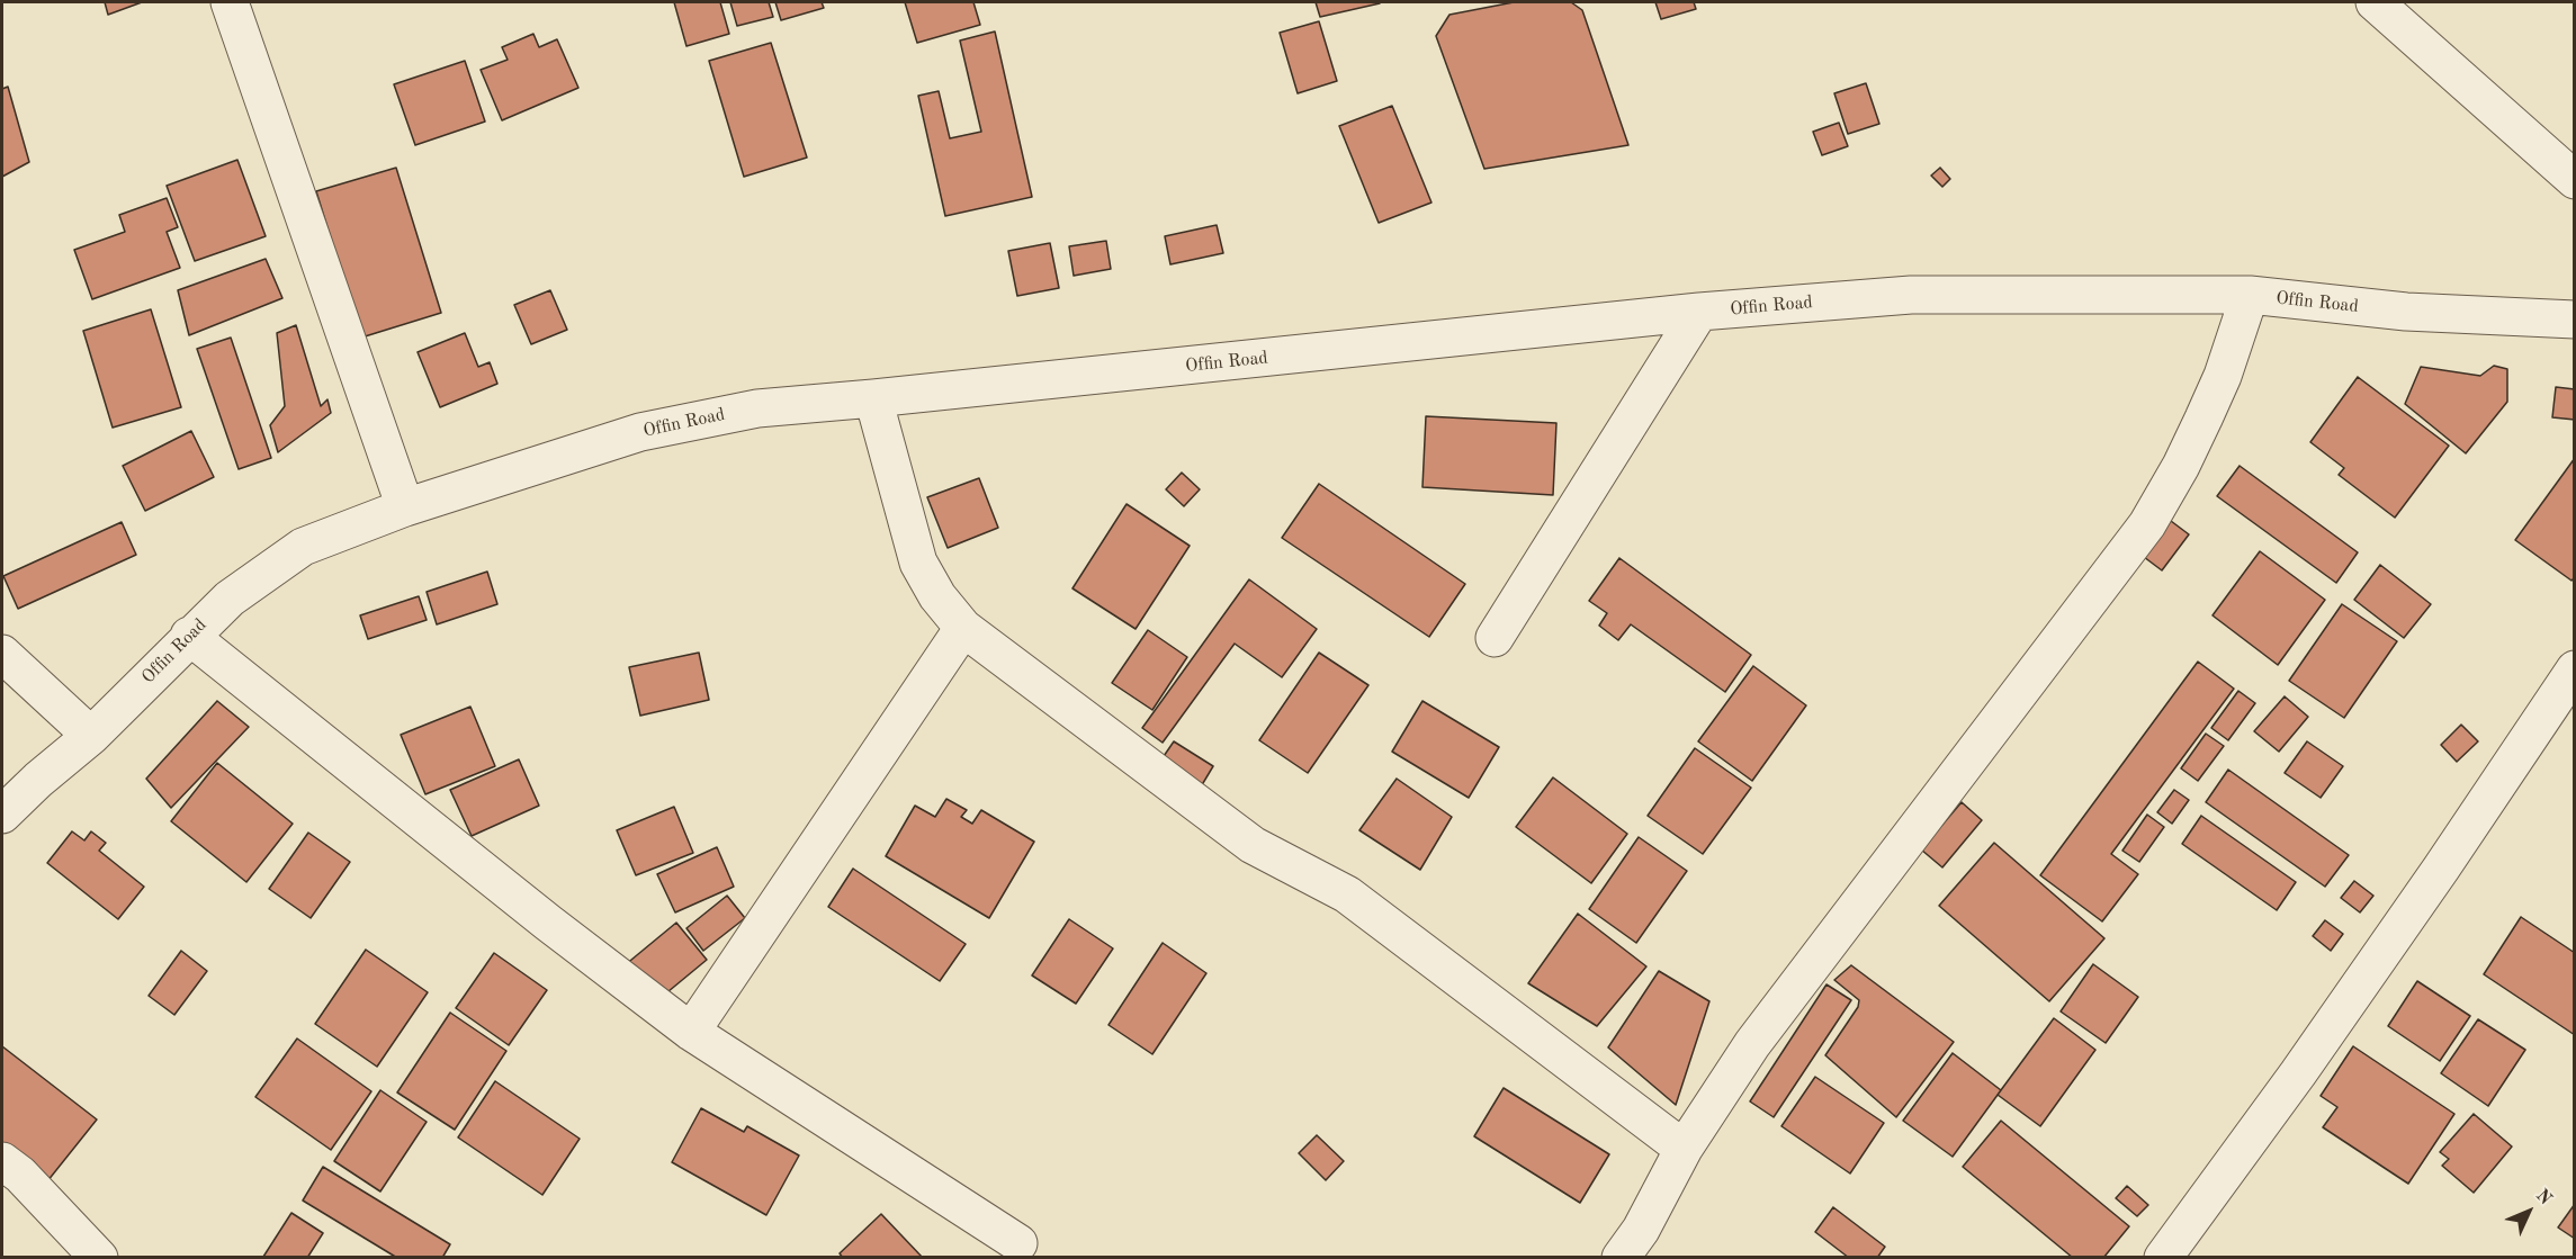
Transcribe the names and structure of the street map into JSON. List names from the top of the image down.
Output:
{
  "streets": {
    "street": ["Offin Road"]
  },
  "north": "top right"
}
